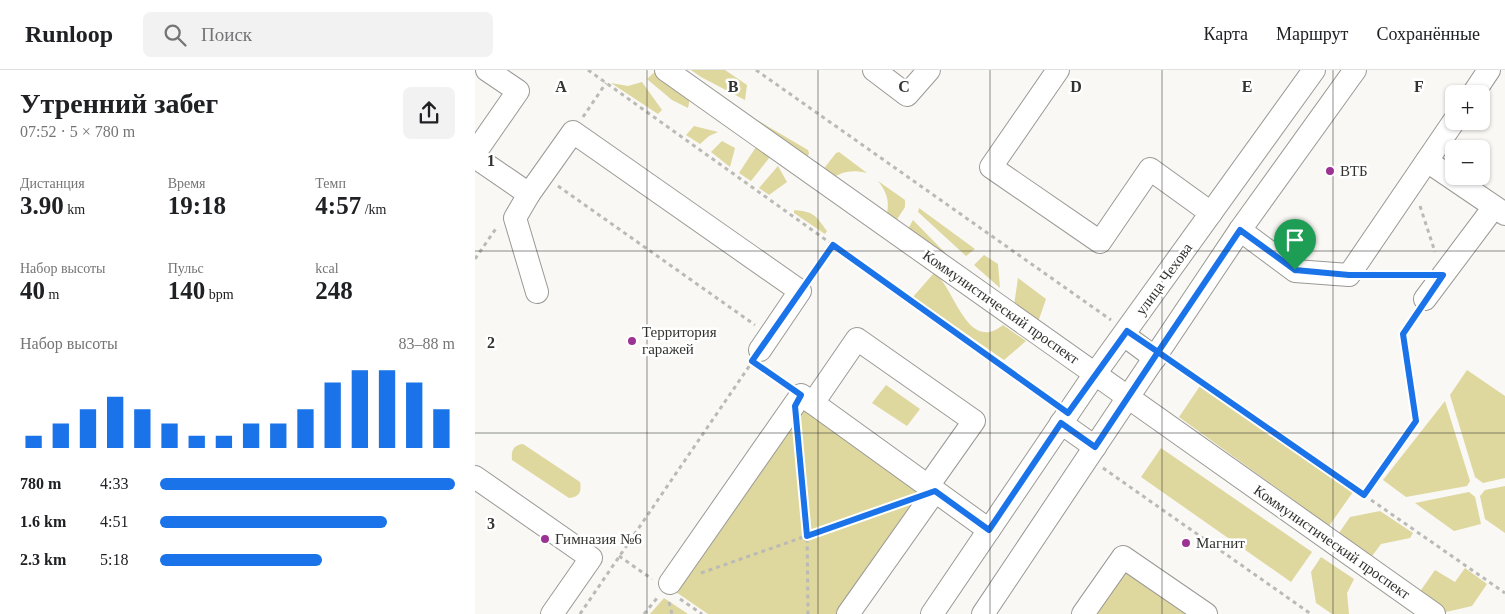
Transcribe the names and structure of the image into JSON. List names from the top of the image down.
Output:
{
  "streets": {
    "street": ["улица Чехова", "Коммунистический проспект"]
  },
  "crossings": [
    ["улица Чехова", "Коммунистический проспект"]
  ],
  "places": [
    "ВТБ",
    "Территория гаражей",
    "Гимназия №6",
    "Магнит"
  ],
  "page": {
    "header": "Runloop",
    "search": "Поиск",
    "nav": ["Карта", "Маршрут", "Сохранённые"],
    "heading": ["Утренний забег", "07:52 · 5 × 780 m"],
    "map_buttons": ["+", "−"],
    "stats": [
      ["Дистанция", "3.90 km"],
      ["Время", "19:18"],
      ["Темп", "4:57 /km"],
      ["Набор высоты", "40 m"],
      ["Пульс", "140 bpm"],
      ["kcal", "248"]
    ],
    "chart": ["Набор высоты", "83–88 m"],
    "list": [
      {
        "name": "780 m",
        "note": "4:33"
      },
      {
        "name": "1.6 km",
        "note": "4:51"
      },
      {
        "name": "2.3 km",
        "note": "5:18"
      }
    ]
  },
  "grid": {
    "columns": [
      "A",
      "B",
      "C",
      "D",
      "E",
      "F"
    ],
    "rows": ["1", "2", "3"]
  }
}
